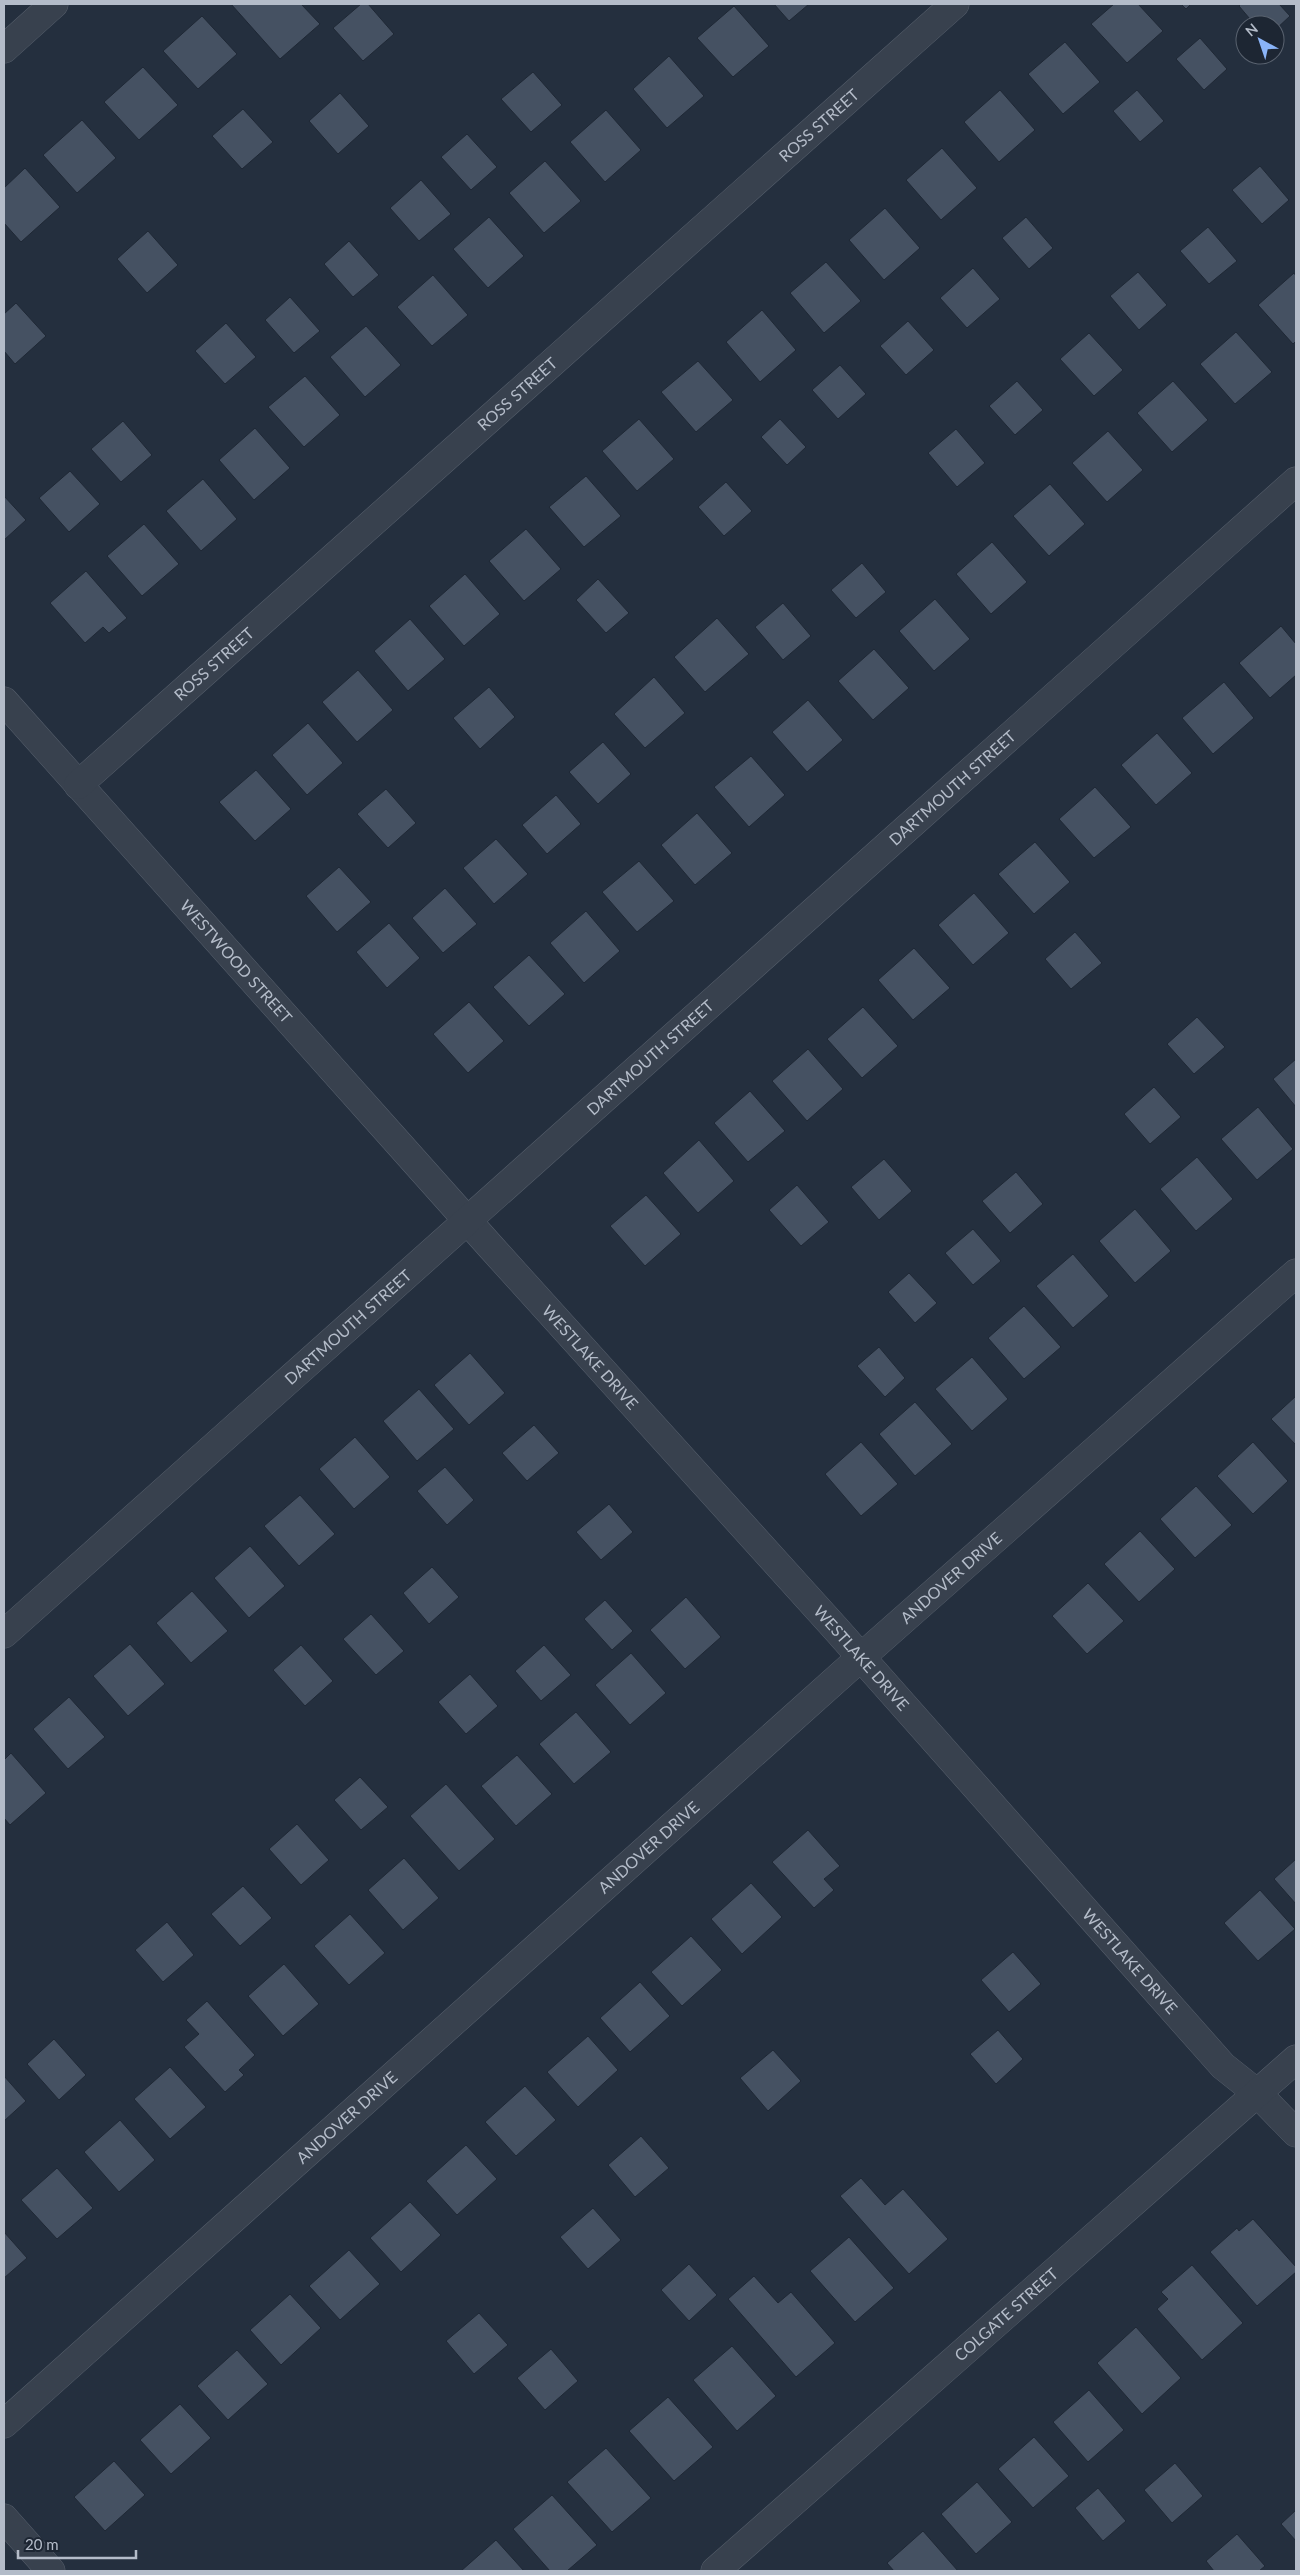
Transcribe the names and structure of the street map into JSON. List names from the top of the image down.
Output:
{
  "streets": {
    "street": [
      "ROSS STREET",
      "DARTMOUTH STREET",
      "WESTWOOD STREET",
      "WESTLAKE DRIVE",
      "ANDOVER DRIVE",
      "COLGATE STREET"
    ]
  },
  "crossings": [
    ["ROSS STREET", "WESTWOOD STREET"],
    ["DARTMOUTH STREET", "WESTWOOD STREET"],
    ["DARTMOUTH STREET", "WESTLAKE DRIVE"],
    ["WESTWOOD STREET", "WESTLAKE DRIVE"],
    ["WESTLAKE DRIVE", "ANDOVER DRIVE"],
    ["WESTLAKE DRIVE", "COLGATE STREET"]
  ],
  "scale_bar": "20 m",
  "north": "top left"
}
